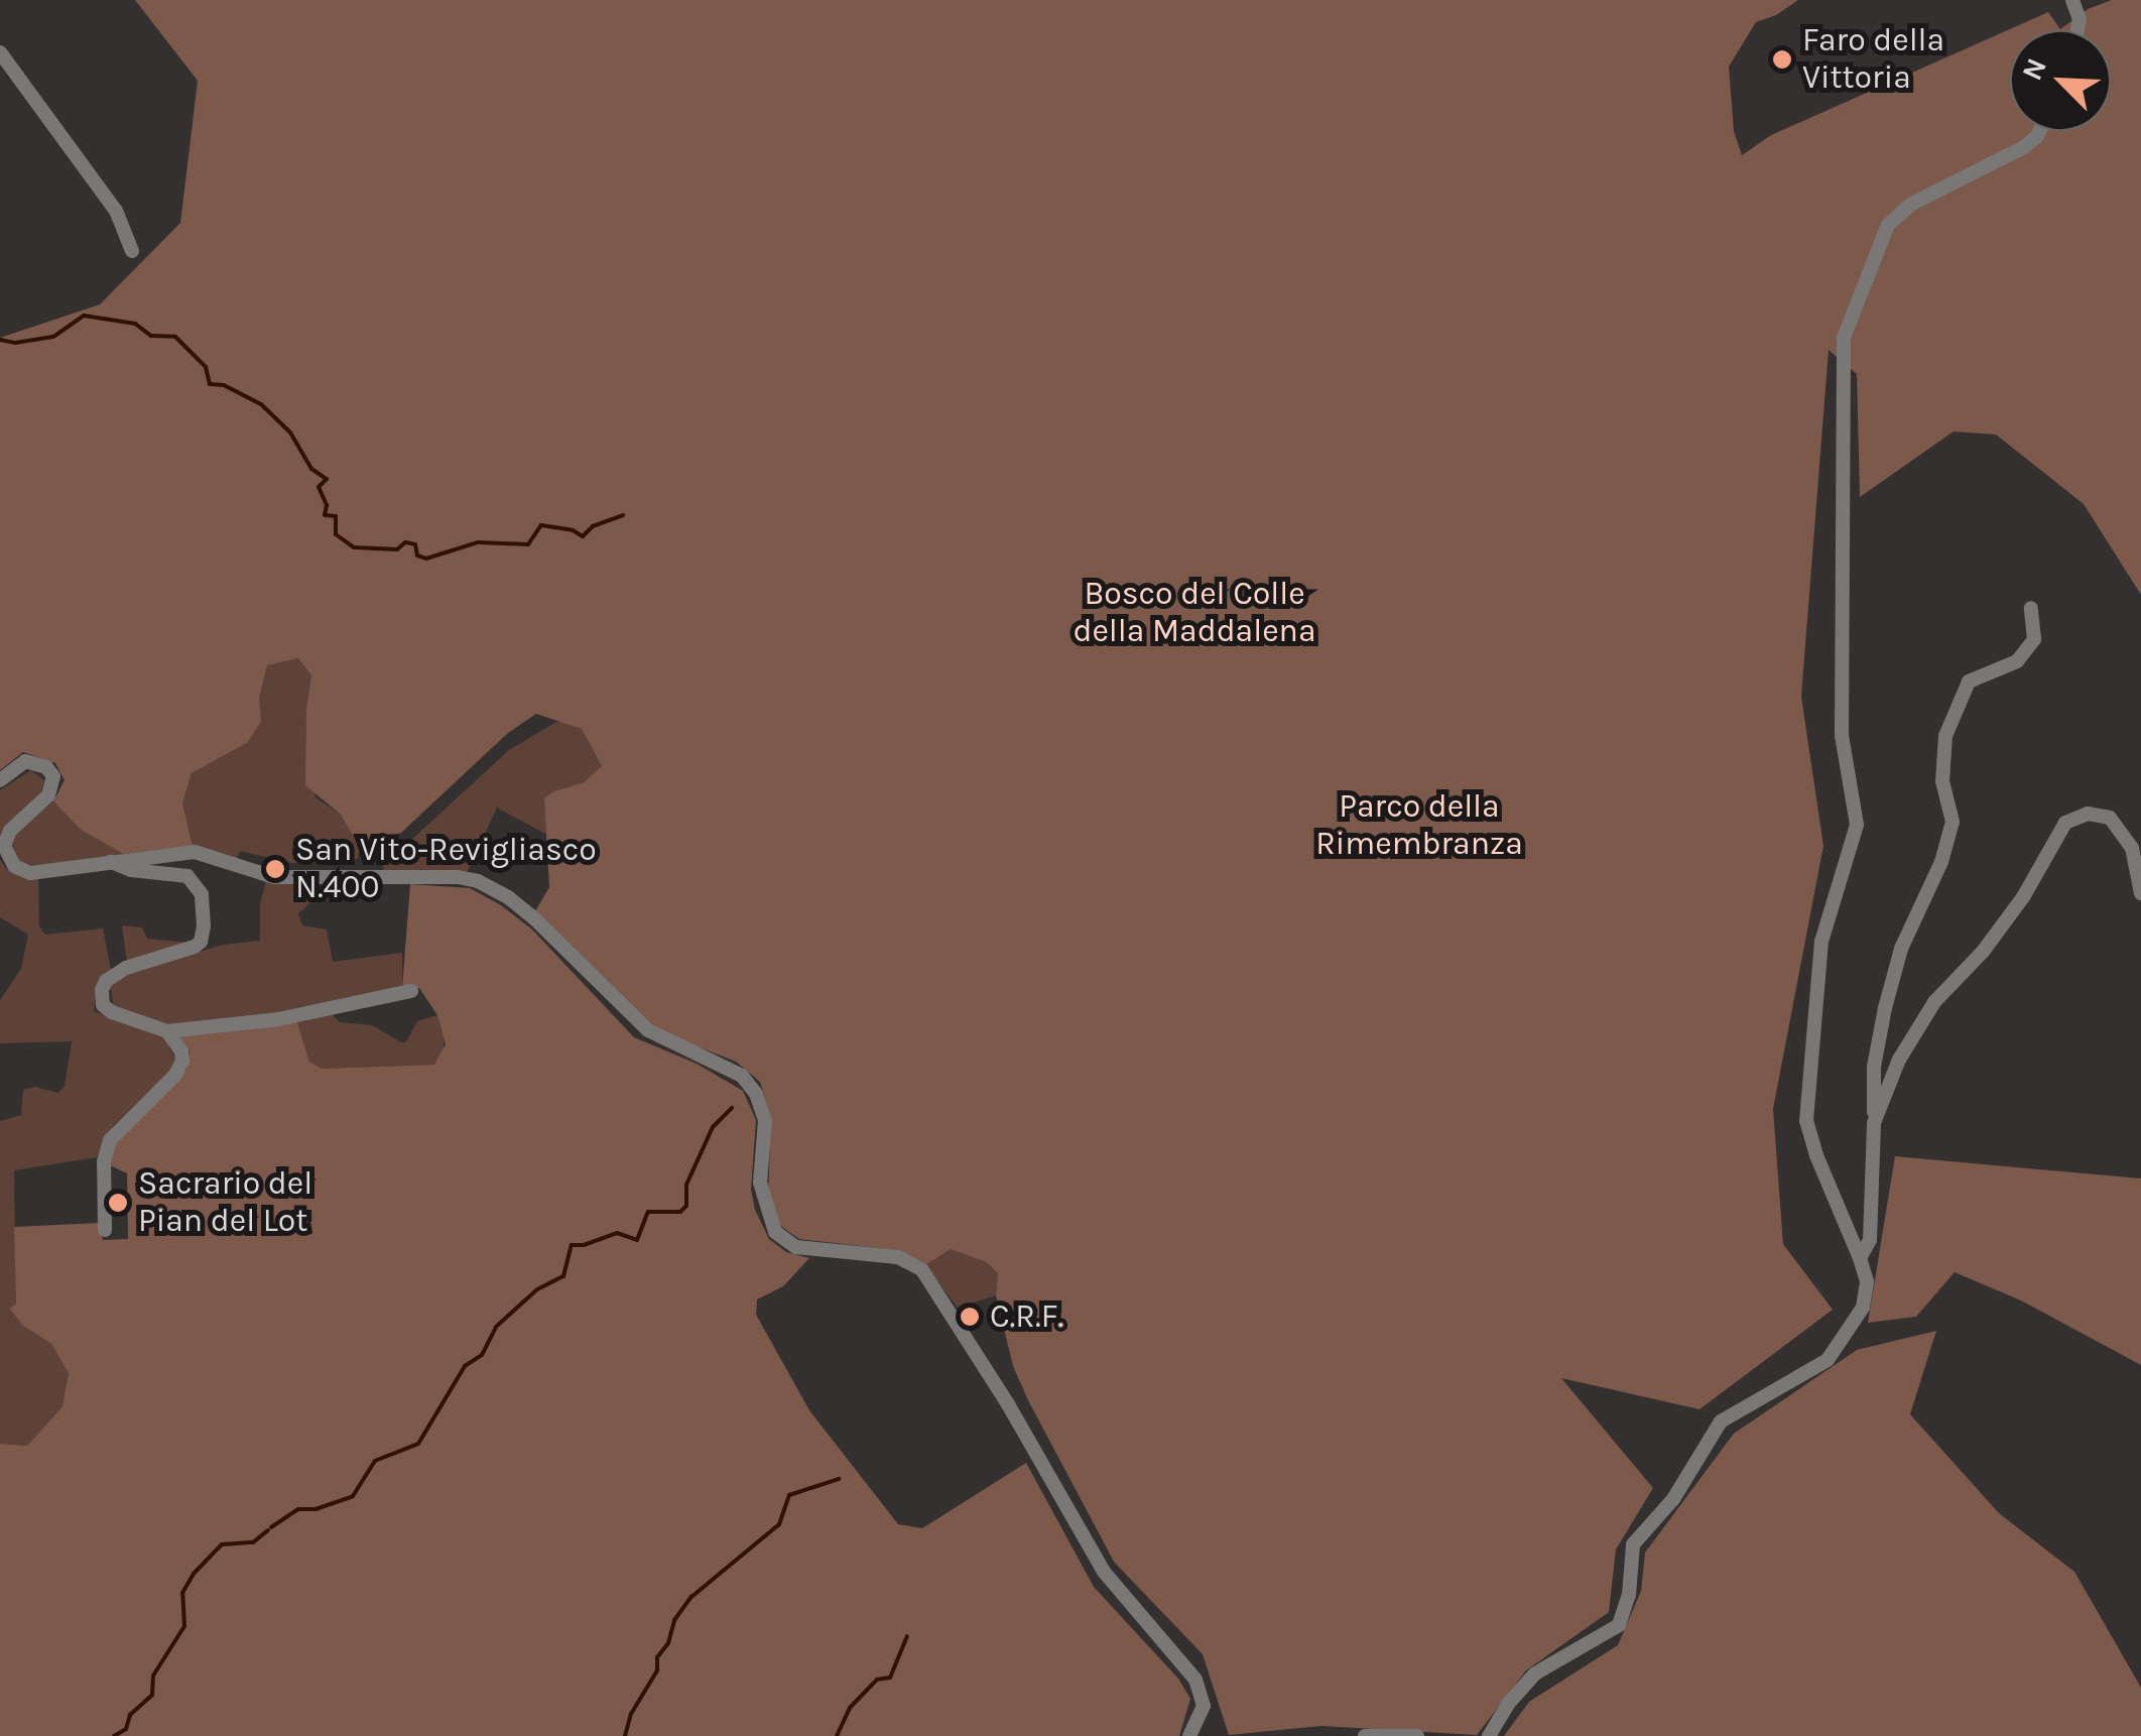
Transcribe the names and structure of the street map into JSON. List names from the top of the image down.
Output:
{
  "parks": ["Bosco del Colle della Maddalena", "Parco della Rimembranza"],
  "places": [
    "Faro della Vittoria",
    "San Vito-Revigliasco N.400",
    "Sacrario del Pian del Lot",
    "C.R.F."
  ],
  "north": "top left"
}
